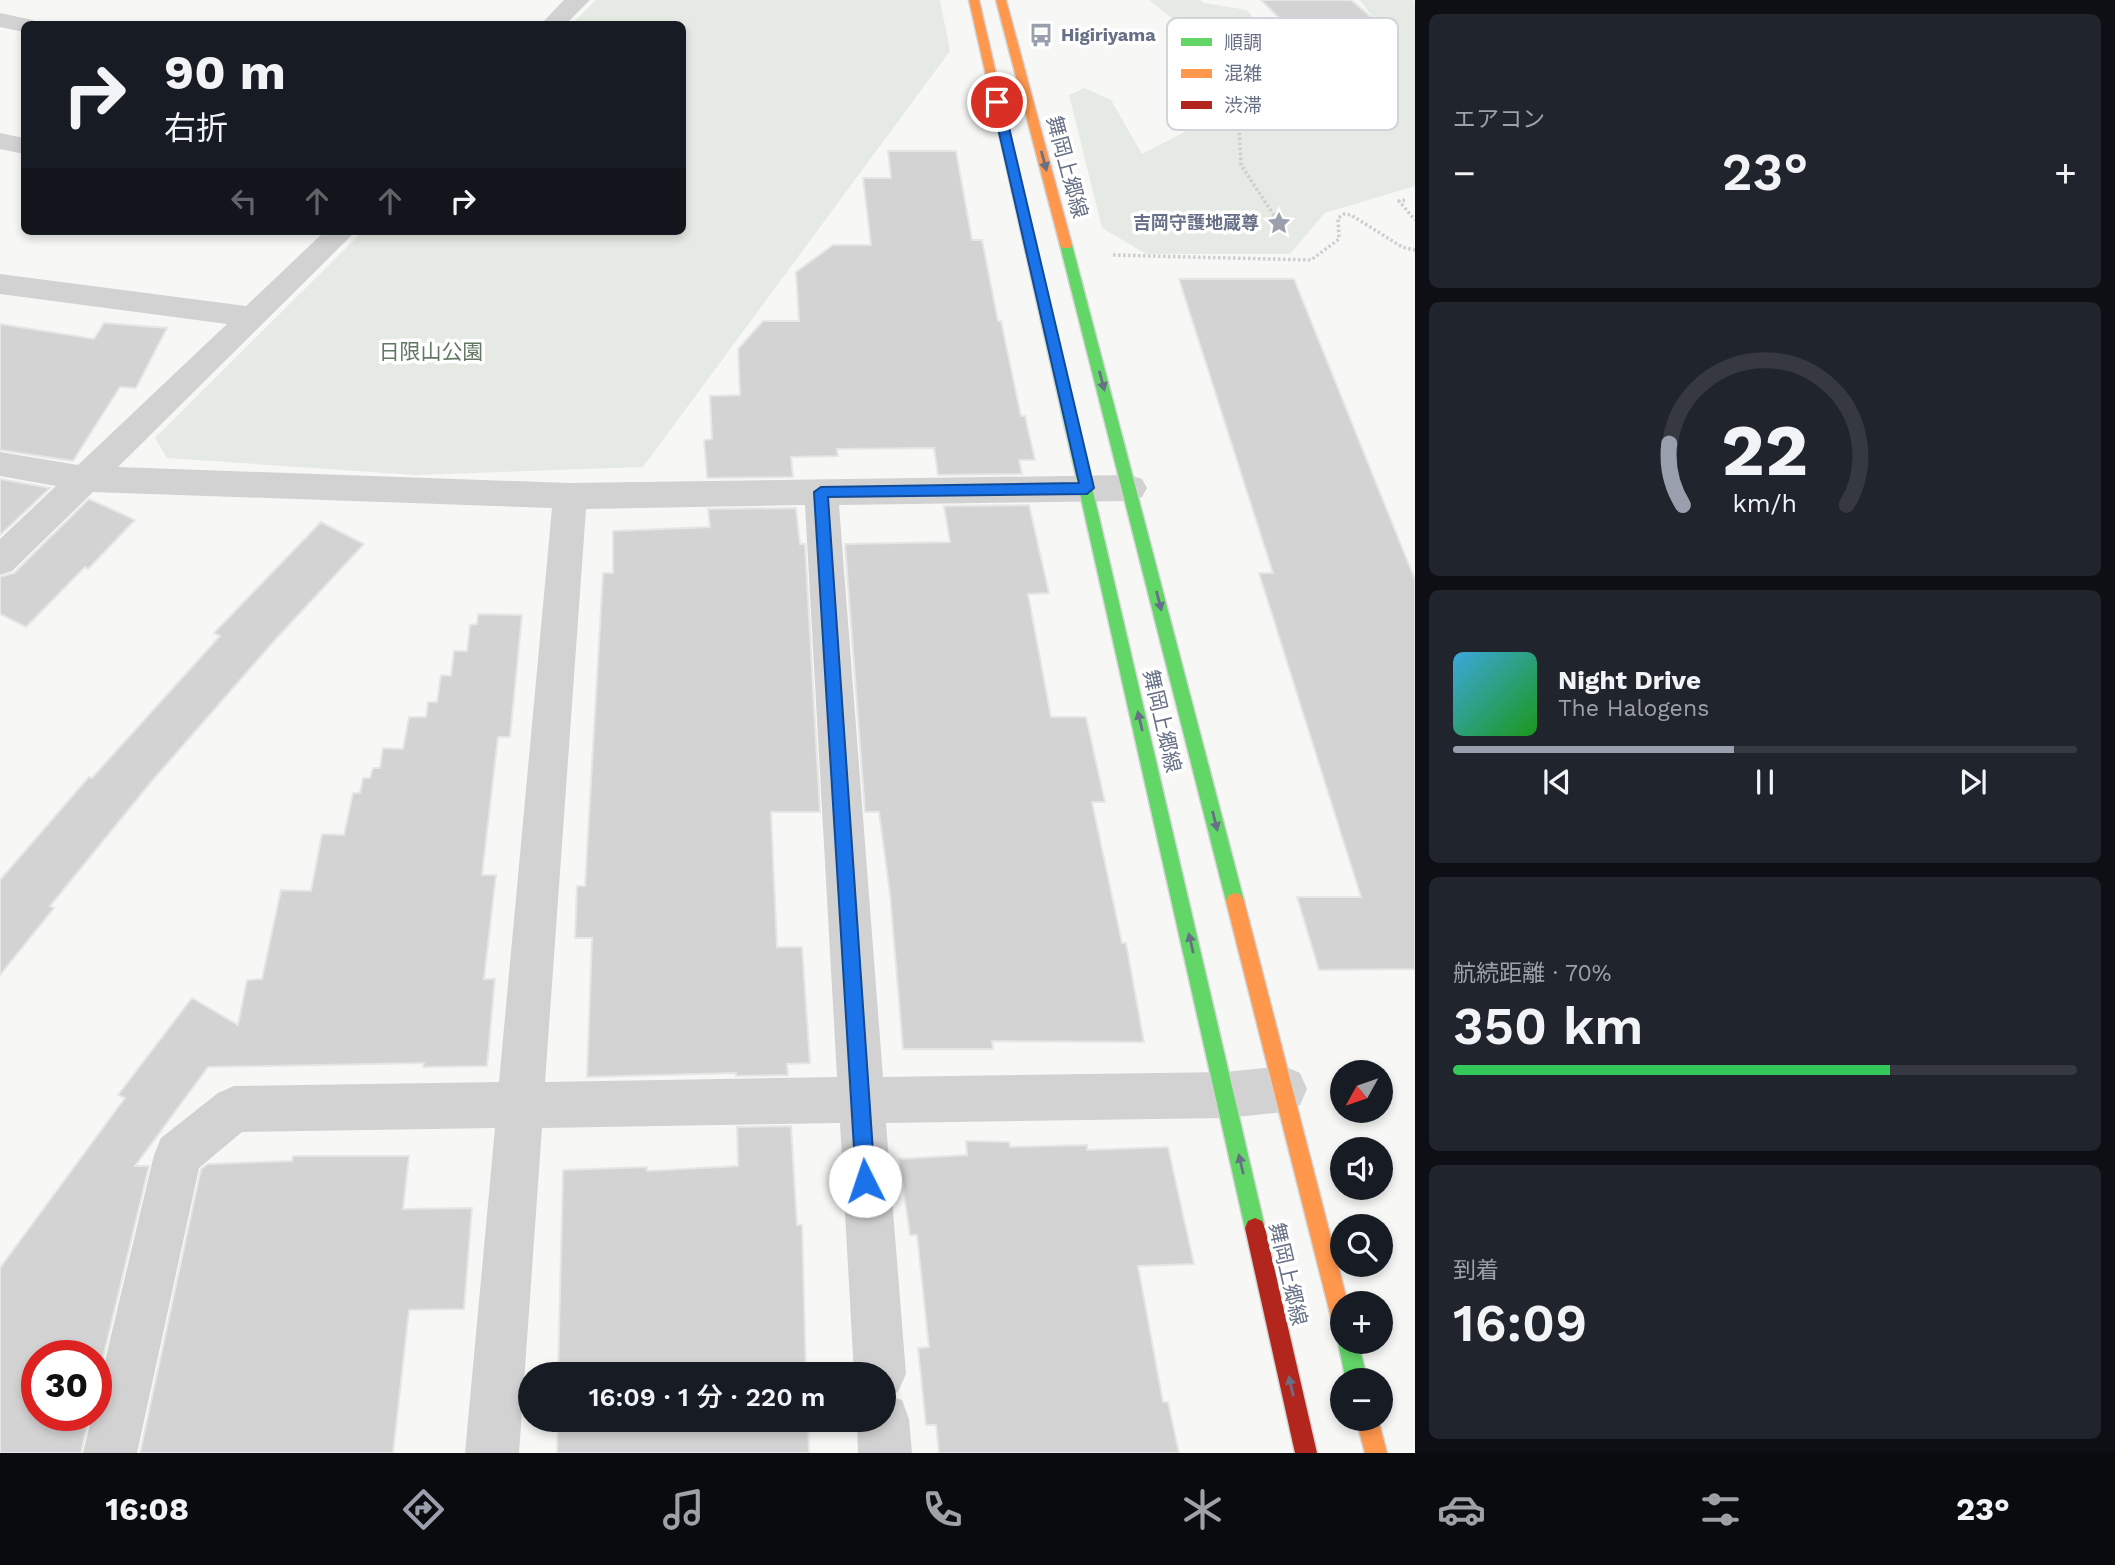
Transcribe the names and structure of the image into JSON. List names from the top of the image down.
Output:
{
  "streets": {
    "street": ["舞岡上郷線"]
  },
  "parks": ["日限山公園"],
  "places": {
    "bus stop": ["Higiriyama"],
    "place": ["吉岡守護地蔵尊"]
  },
  "legend": ["順調", "混雑", "渋滞"],
  "north": "bottom left",
  "page": {
    "tile": [
      "エアコン",
      ["航続距離 · 70%", "350 km"],
      ["到着", "16:09"]
    ],
    "turn": ["90 m", "右折"],
    "heat": ["−", "23°", "+"],
    "song": ["Night Drive", "The Halogens"],
    "map_buttons": ["+", "−"],
    "limit": "30",
    "trip": "16:09 · 1 分 · 220 m",
    "tabs": ["16:08", "23°"],
    "gauge": ["22", "km/h"]
  }
}
